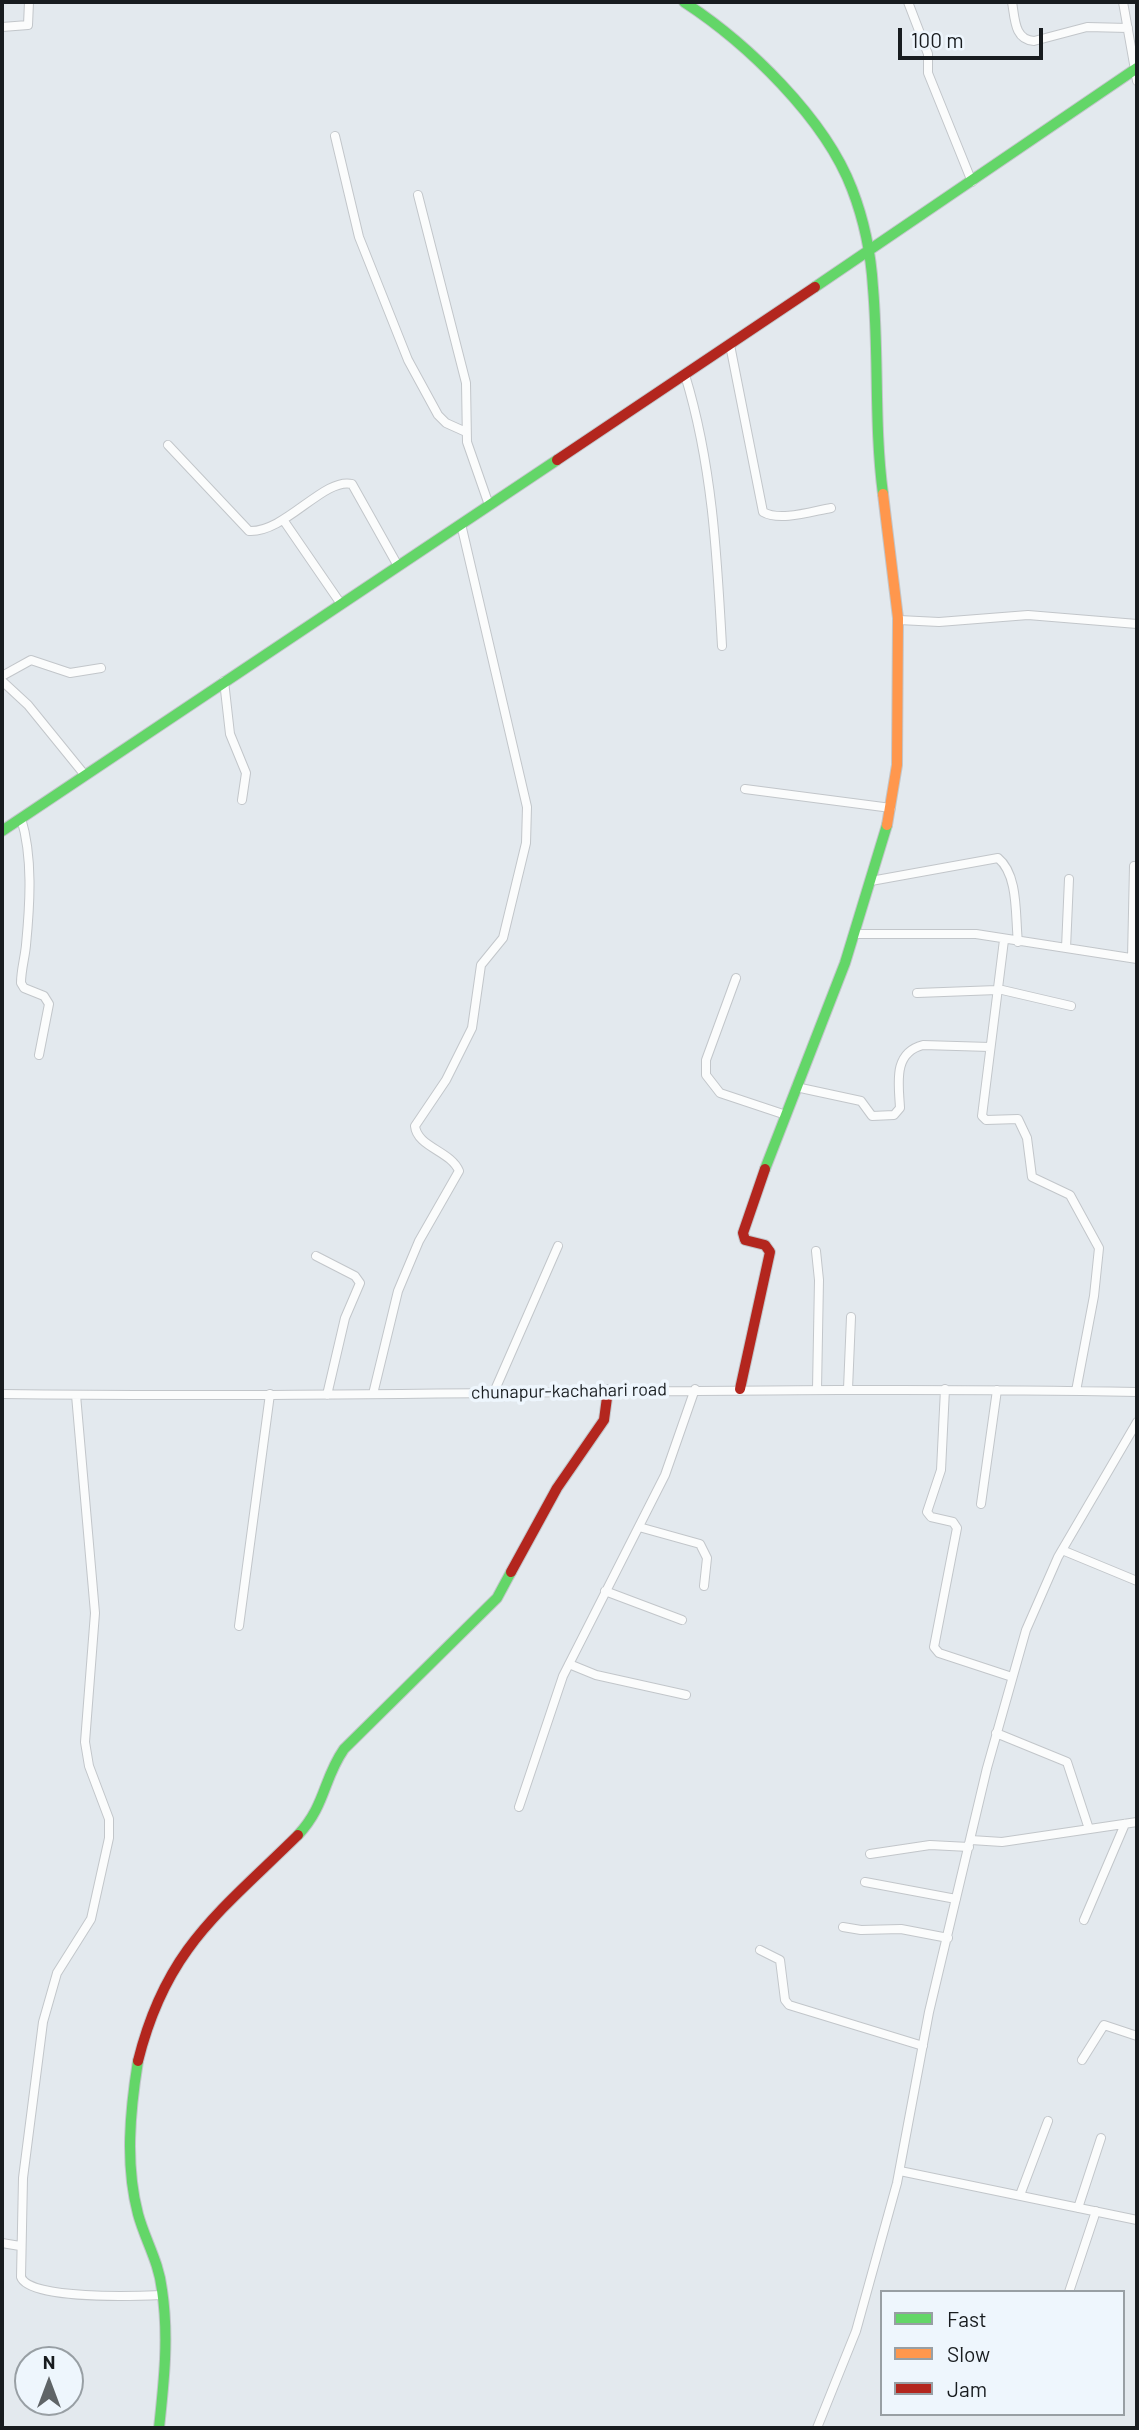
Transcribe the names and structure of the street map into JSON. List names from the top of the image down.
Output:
{
  "streets": {
    "street": ["chunapur-kachahari road"]
  },
  "legend": ["Fast", "Slow", "Jam"],
  "scale_bar": "100 m",
  "north": "top"
}
